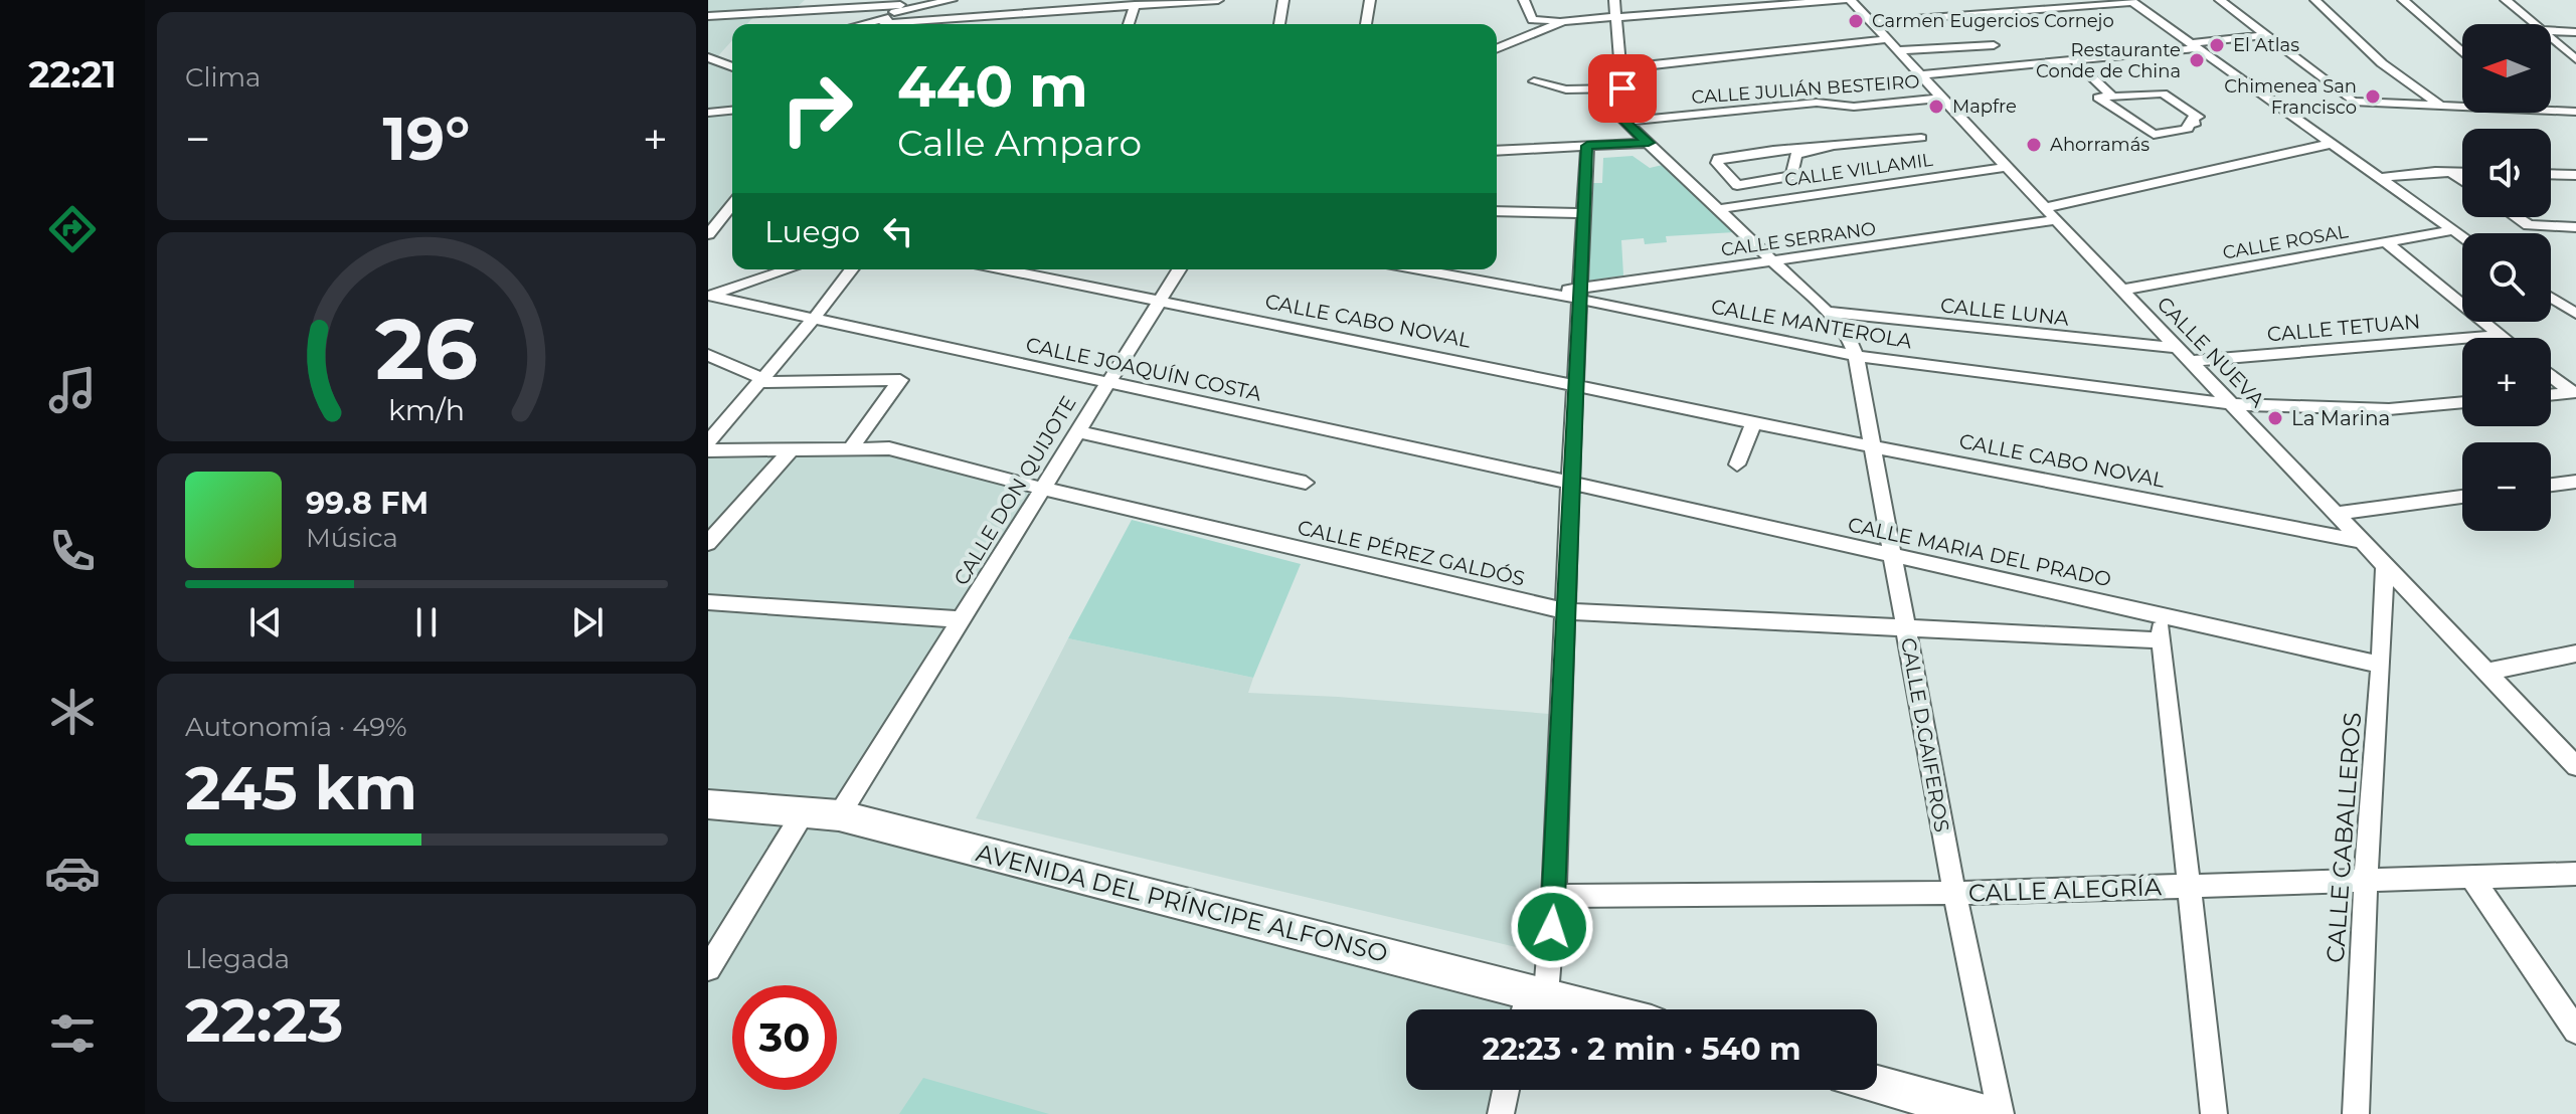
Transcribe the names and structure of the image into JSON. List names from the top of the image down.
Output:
{
  "streets": {
    "street": [
      "CALLE JULIÁN BESTEIRO",
      "CALLE VILLAMIL",
      "CALLE SERRANO",
      "CALLE ROSAL",
      "CALLE LUNA",
      "CALLE CABO NOVAL",
      "CALLE MANTEROLA",
      "CALLE TETUAN",
      "CALLE NUEVA",
      "CALLE JOAQUÍN COSTA",
      "CALLE DON QUIJOTE",
      "CALLE MARIA DEL PRADO",
      "CALLE PÉREZ GALDÓS",
      "CALLE D.GAIFEROS",
      "CALLE CABALLEROS",
      "CALLE ALEGRÍA",
      "AVENIDA DEL PRÍNCIPE ALFONSO"
    ]
  },
  "crossings": [
    ["CALLE JULIÁN BESTEIRO", "CALLE NUEVA"],
    ["CALLE VILLAMIL", "CALLE NUEVA"],
    ["CALLE SERRANO", "CALLE MANTEROLA"],
    ["CALLE SERRANO", "CALLE NUEVA"],
    ["CALLE ROSAL", "CALLE NUEVA"],
    ["CALLE LUNA", "CALLE NUEVA"],
    ["CALLE CABO NOVAL", "CALLE NUEVA"],
    ["CALLE CABO NOVAL", "CALLE DON QUIJOTE"],
    ["CALLE CABO NOVAL", "CALLE D.GAIFEROS"],
    ["CALLE MANTEROLA", "CALLE NUEVA"],
    ["CALLE MANTEROLA", "CALLE D.GAIFEROS"],
    ["CALLE TETUAN", "CALLE NUEVA"],
    ["CALLE NUEVA", "CALLE CABALLEROS"],
    ["CALLE JOAQUÍN COSTA", "CALLE DON QUIJOTE"],
    ["CALLE JOAQUÍN COSTA", "CALLE MARIA DEL PRADO"],
    ["CALLE DON QUIJOTE", "CALLE PÉREZ GALDÓS"],
    ["CALLE DON QUIJOTE", "AVENIDA DEL PRÍNCIPE ALFONSO"],
    ["CALLE MARIA DEL PRADO", "CALLE D.GAIFEROS"],
    ["CALLE MARIA DEL PRADO", "CALLE CABALLEROS"],
    ["CALLE PÉREZ GALDÓS", "CALLE D.GAIFEROS"],
    ["CALLE D.GAIFEROS", "CALLE ALEGRÍA"],
    ["CALLE CABALLEROS", "CALLE ALEGRÍA"]
  ],
  "places": [
    "Carmen Eugercios Cornejo",
    "El Atlas",
    "Restaurante Conde de China",
    "Chimenea San Francisco",
    "Mapfre",
    "Ahorramás",
    "La Marina"
  ],
  "north": "left",
  "page": {
    "tabs": "22:21",
    "tile": [
      "Clima",
      ["Autonomía · 49%", "245 km"],
      ["Llegada", "22:23"]
    ],
    "map_buttons": ["+", "−"],
    "turn": ["440 m", "Calle Amparo"],
    "heat": ["−", "19°", "+"],
    "then": "Luego",
    "song": ["99.8 FM", "Música"],
    "limit": "30",
    "trip": "22:23 · 2 min · 540 m",
    "gauge": ["26", "km/h"]
  }
}
